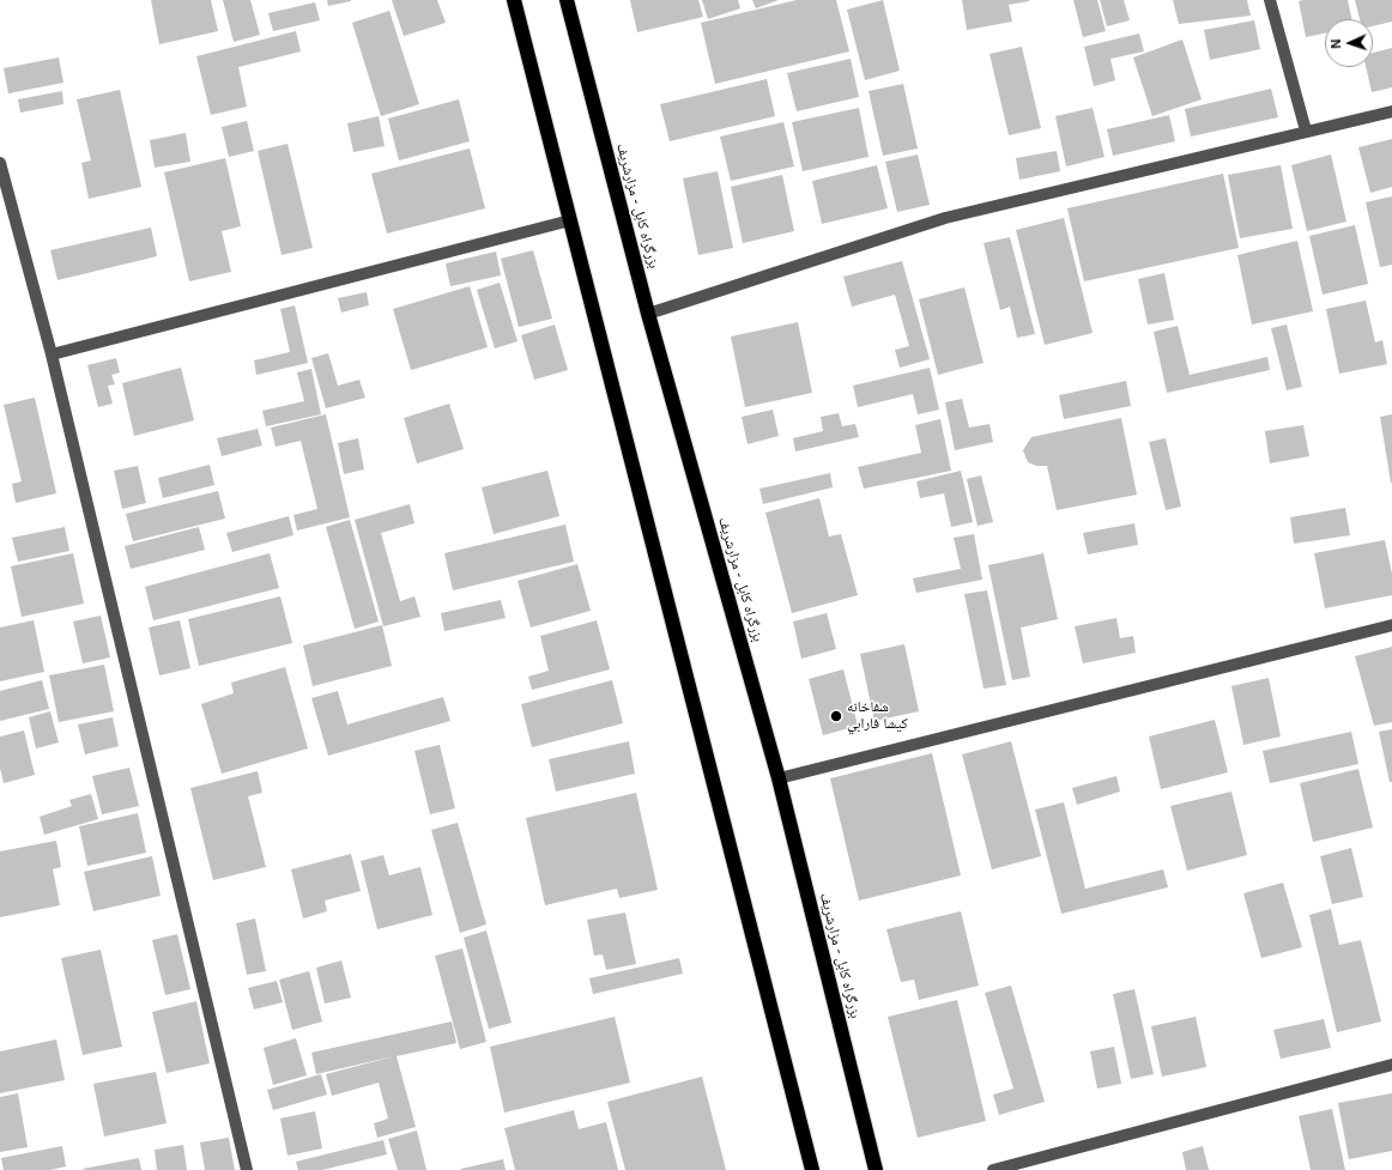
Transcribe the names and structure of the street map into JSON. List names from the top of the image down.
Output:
{
  "streets": {
    "highway": ["بزرگراه کابل - مزارشریف"]
  },
  "places": ["شفاخانه كيشا فارابي"],
  "north": "left"
}
